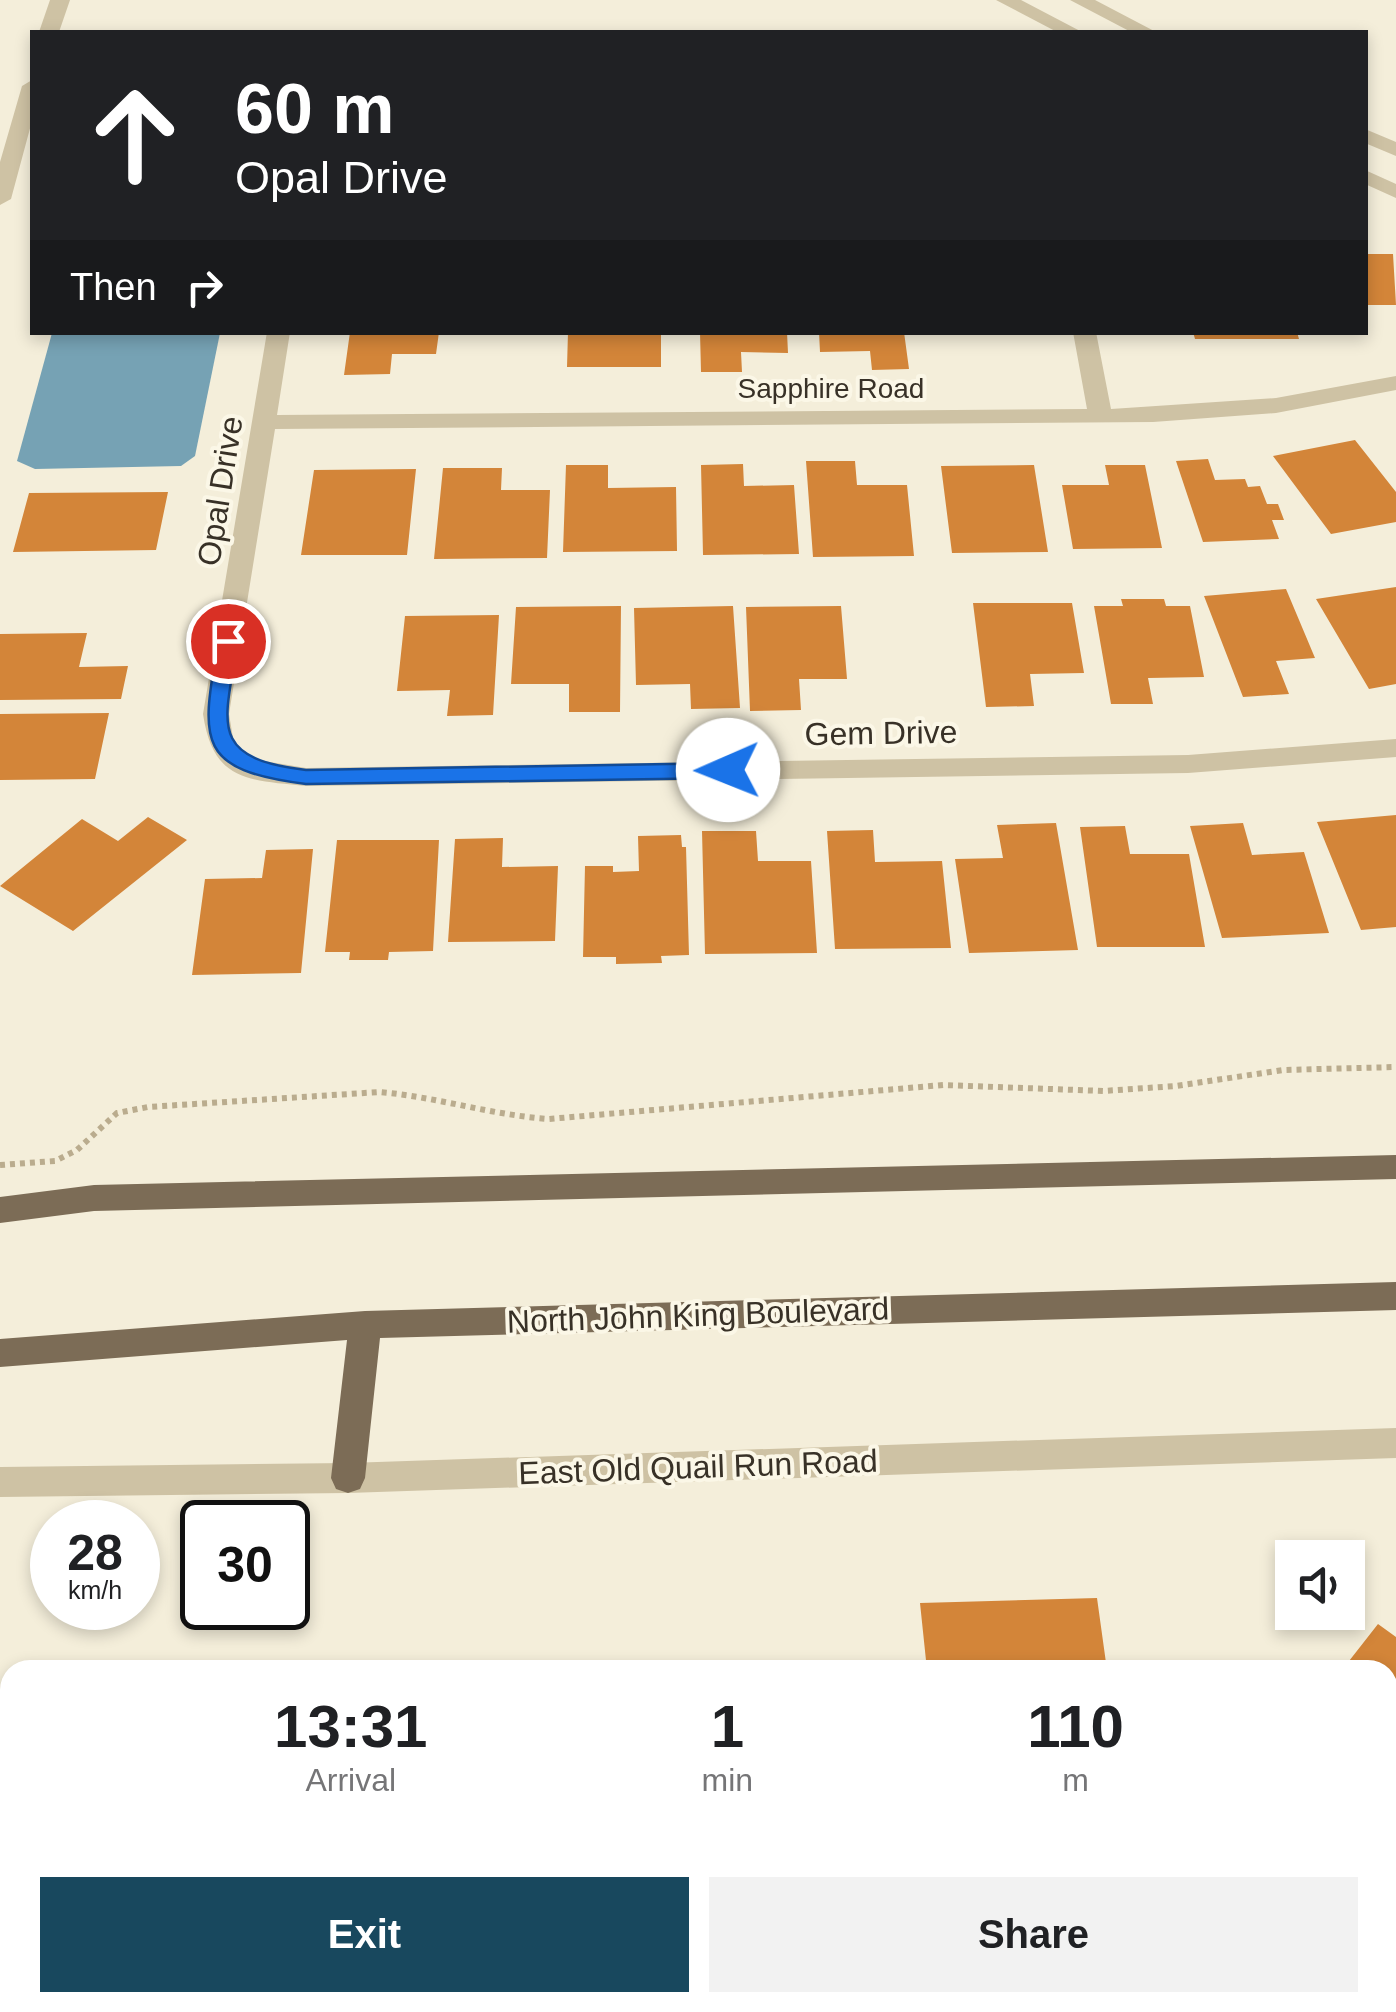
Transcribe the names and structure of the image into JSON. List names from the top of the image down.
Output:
{
  "streets": {
    "main road": ["North John King Boulevard"],
    "street": [
      "Sapphire Road",
      "Opal Drive",
      "Gem Drive",
      "East Old Quail Run Road"
    ]
  },
  "crossings": [
    ["Sapphire Road", "Opal Drive"],
    ["Opal Drive", "Gem Drive"]
  ],
  "page": {
    "turn": ["60 m", "Opal Drive"],
    "then": "Then",
    "speed": "28 km/h",
    "limit": "30",
    "eta": [
      "13:31",
      "Arrival",
      "1",
      "min",
      "110",
      "m"
    ],
    "buttons": ["Exit", "Share"]
  }
}
